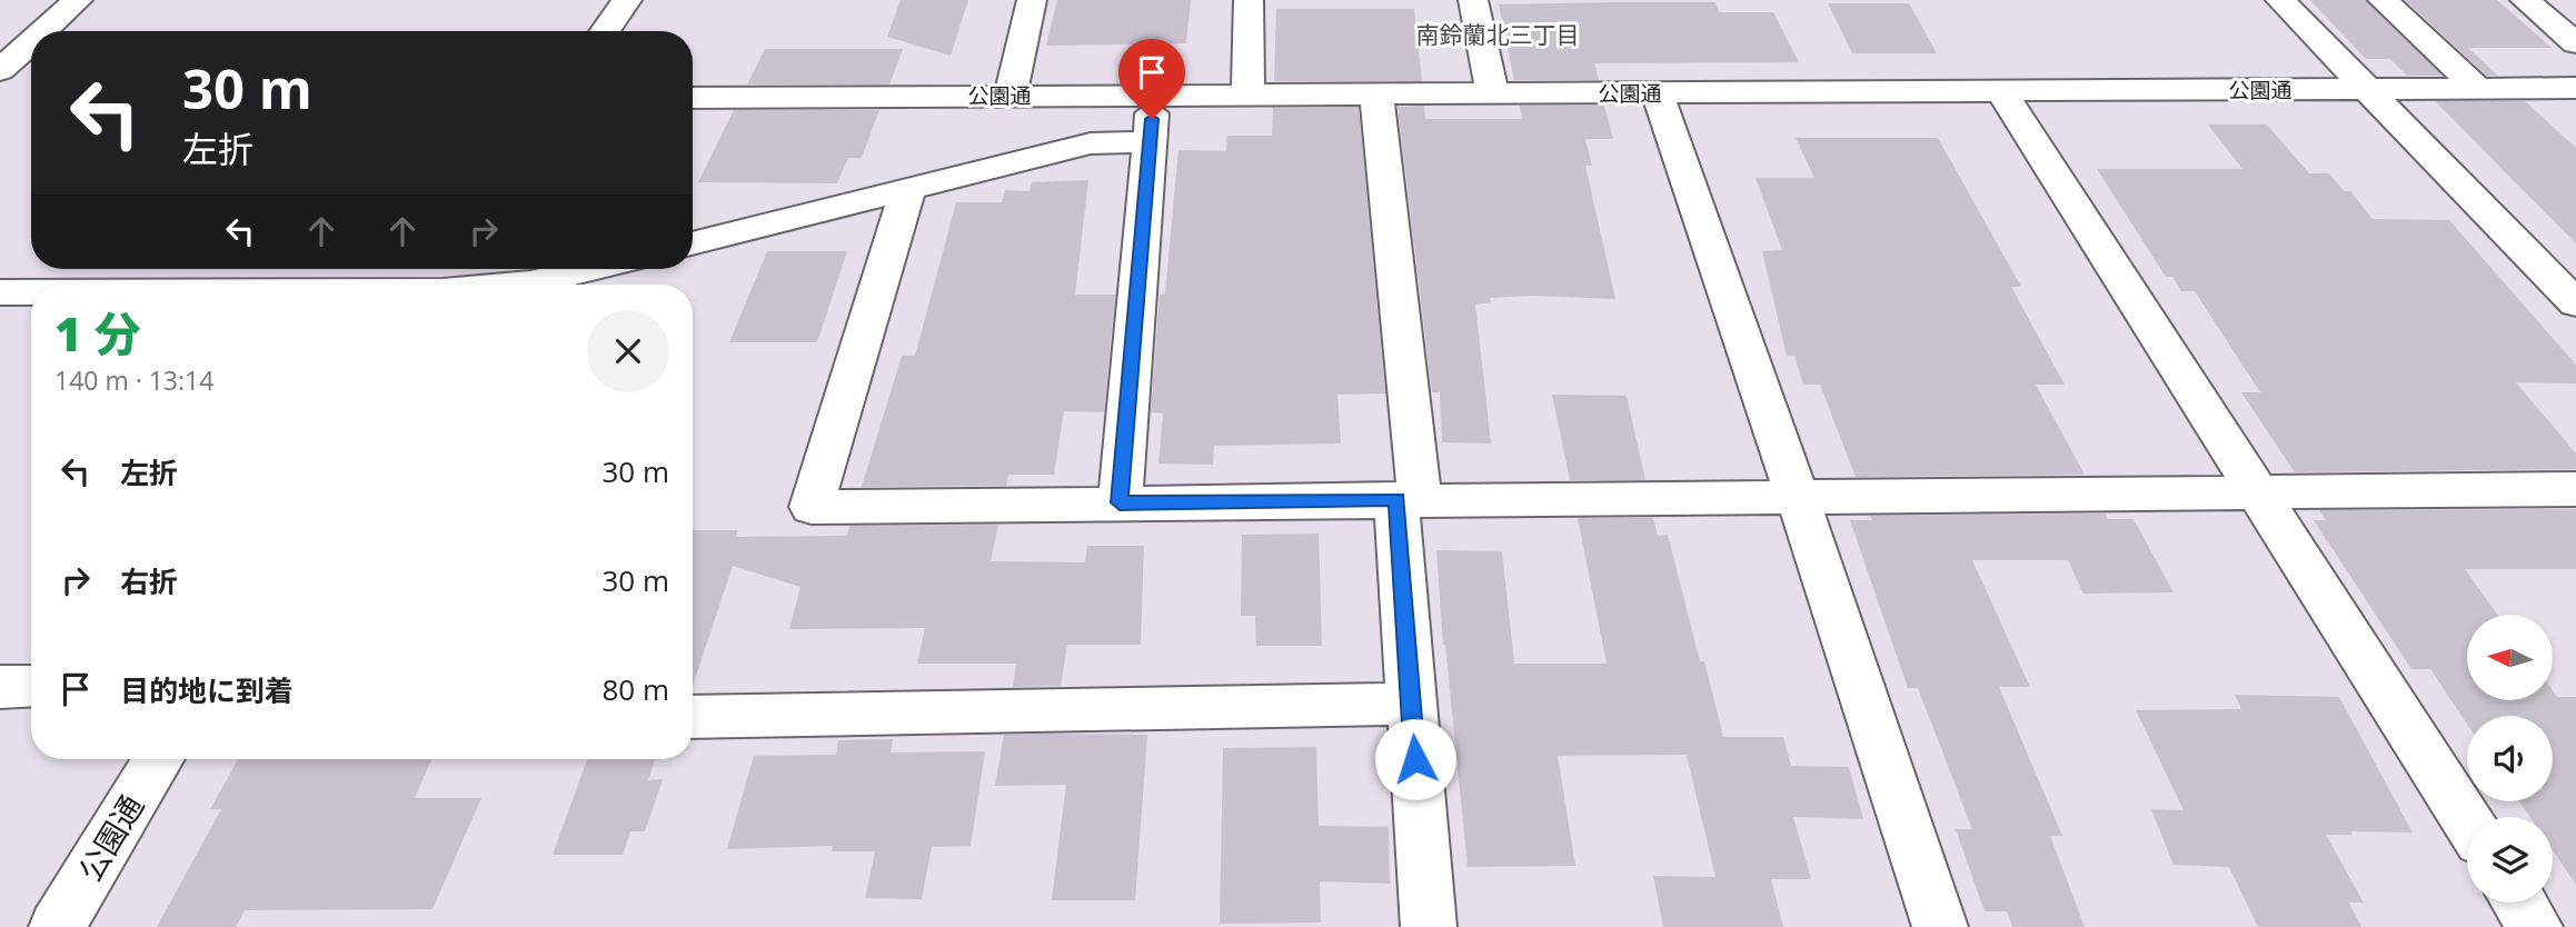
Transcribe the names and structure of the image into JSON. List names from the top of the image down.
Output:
{
  "streets": {
    "street": ["公園通"]
  },
  "districts": ["南鈴蘭北三丁目"],
  "north": "left",
  "page": {
    "turn": ["30 m", "左折"],
    "heading": ["1 分", "140 m · 13:14"],
    "list": [
      {
        "name": "左折",
        "value": "30 m"
      },
      {
        "name": "右折",
        "value": "30 m"
      },
      {
        "name": "目的地に到着",
        "value": "80 m"
      }
    ]
  }
}
